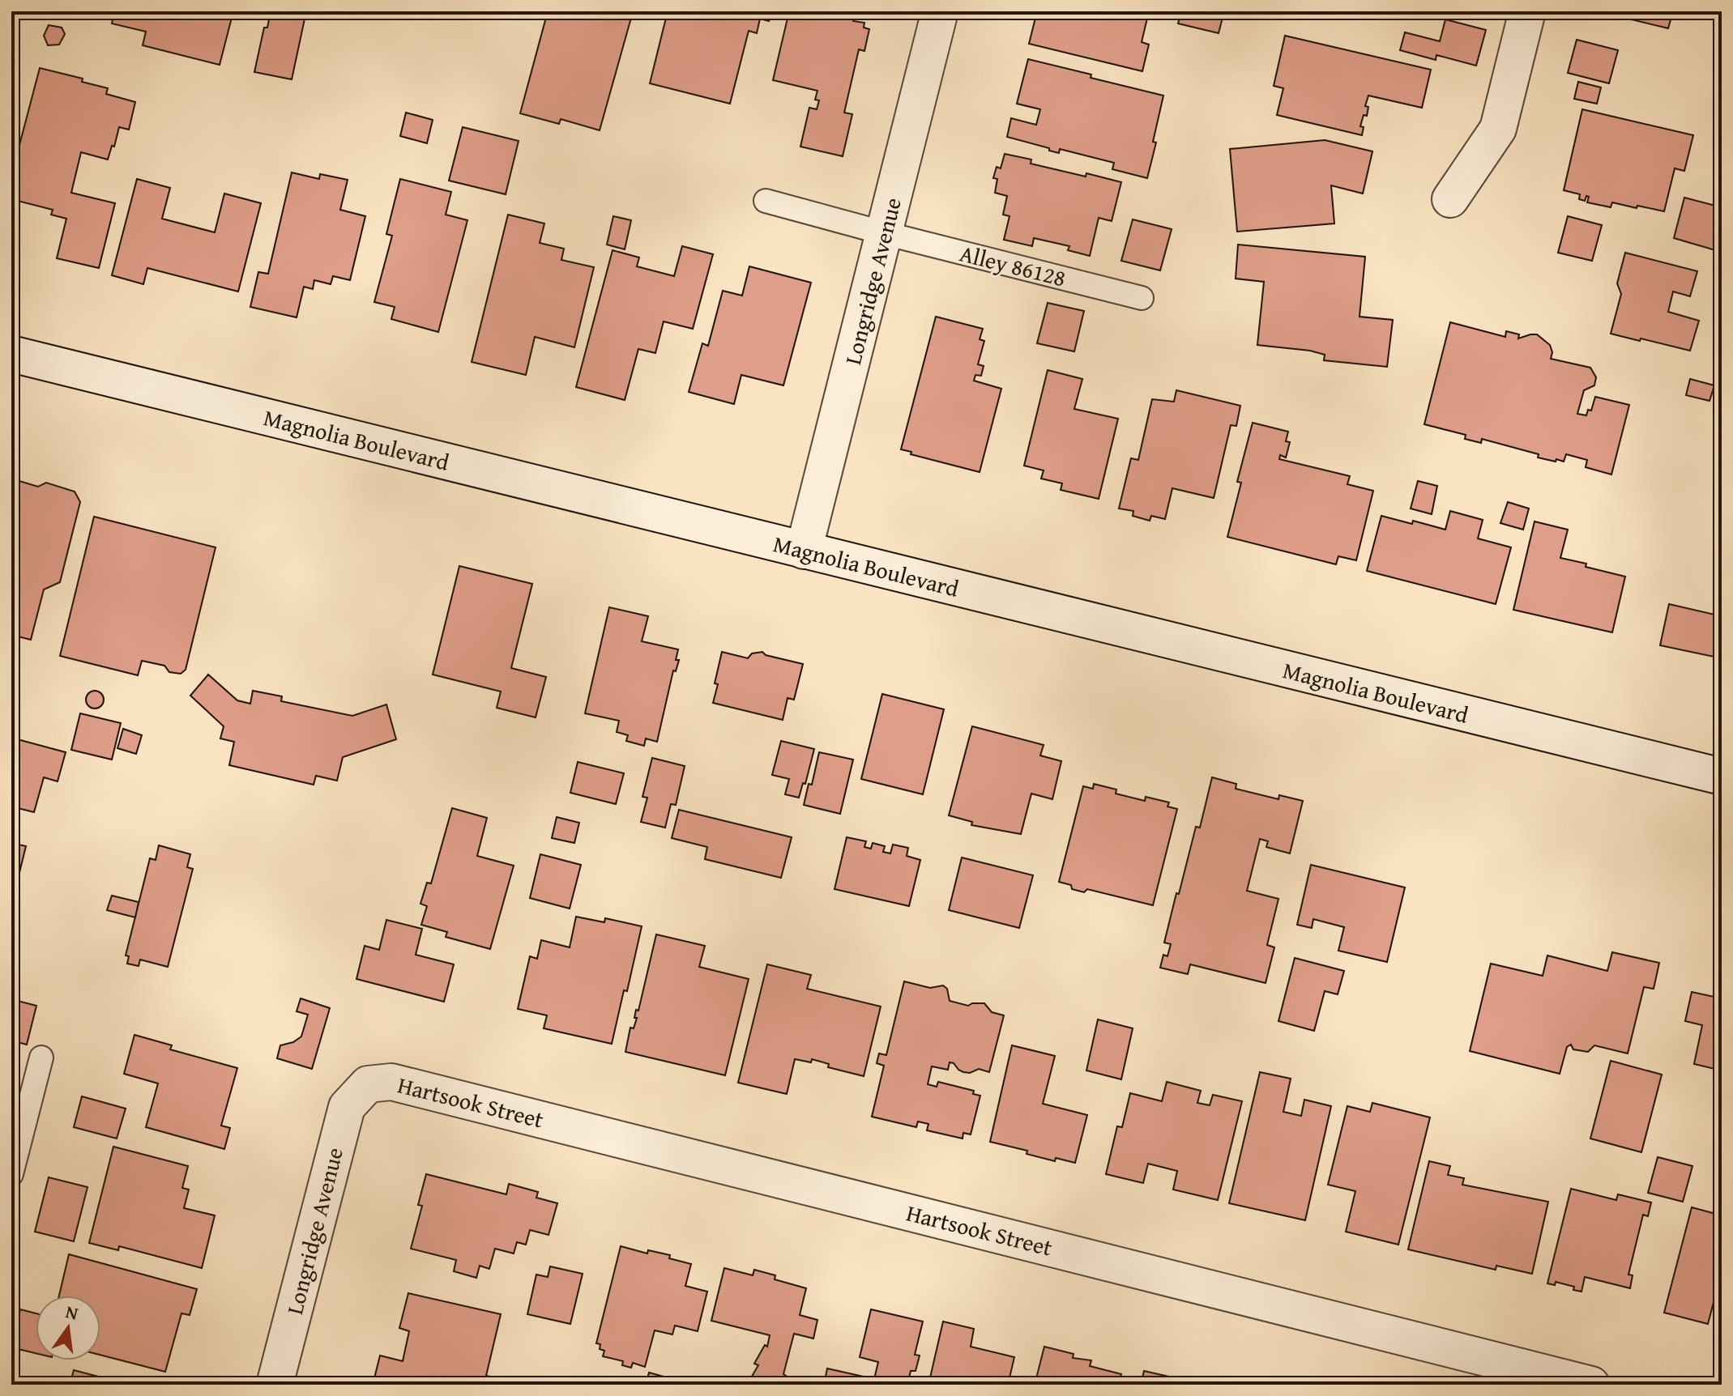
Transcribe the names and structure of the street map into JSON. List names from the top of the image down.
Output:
{
  "streets": {
    "street": ["Longridge Avenue", "Magnolia Boulevard", "Hartsook Street"],
    "lane": ["Alley 86128"]
  },
  "crossings": [
    ["Alley 86128", "Longridge Avenue"],
    ["Longridge Avenue", "Magnolia Boulevard"],
    ["Longridge Avenue", "Hartsook Street"]
  ],
  "north": "top"
}
